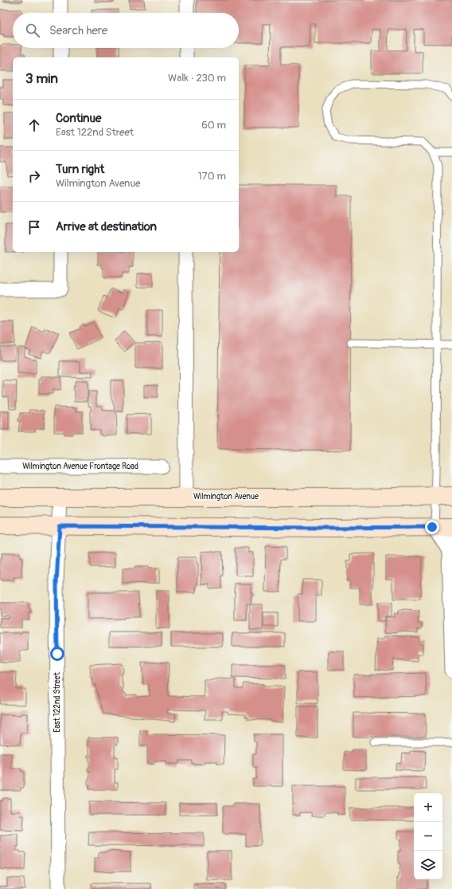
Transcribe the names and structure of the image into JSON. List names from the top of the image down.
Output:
{
  "streets": {
    "main road": ["Wilmington Avenue"],
    "street": ["Wilmington Avenue Frontage Road", "East 122nd Street"]
  },
  "crossings": [
    ["Wilmington Avenue", "East 122nd Street"]
  ],
  "page": {
    "search": "Search here",
    "heading": ["3 min", "Walk · 230 m"],
    "list": [
      ["Continue", "East 122nd Street", "60 m"],
      ["Turn right", "Wilmington Avenue", "170 m"],
      "Arrive at destination"
    ],
    "map_buttons": ["+", "−"]
  }
}
